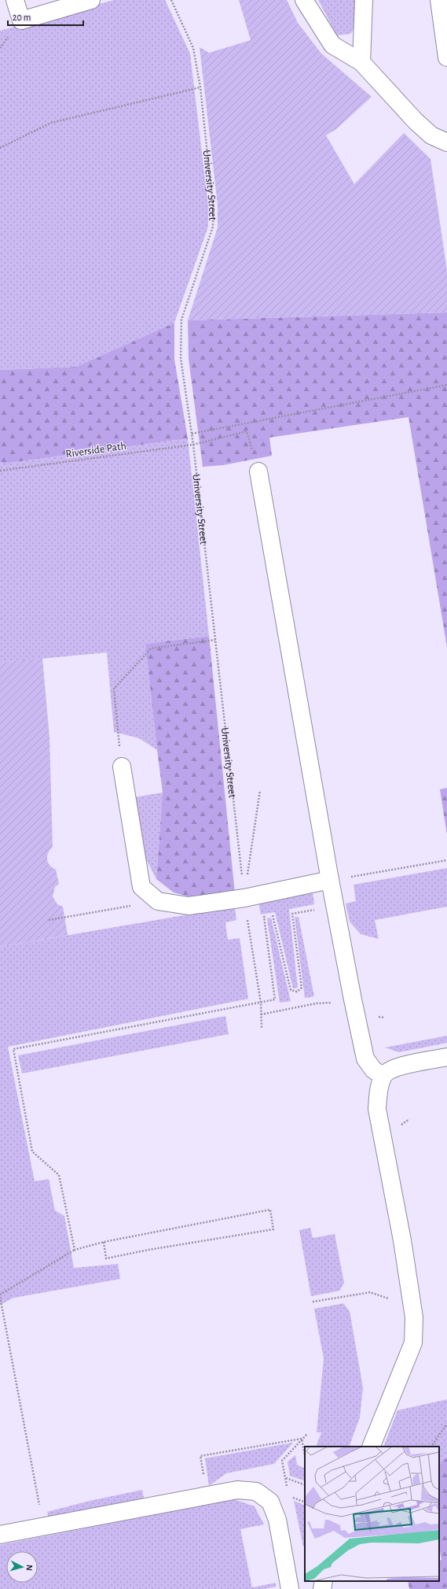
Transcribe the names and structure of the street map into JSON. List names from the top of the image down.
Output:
{
  "streets": {
    "path": ["University Street", "Riverside Path"]
  },
  "crossings": [
    ["University Street", "Riverside Path"]
  ],
  "scale_bar": "20 m",
  "north": "right"
}
